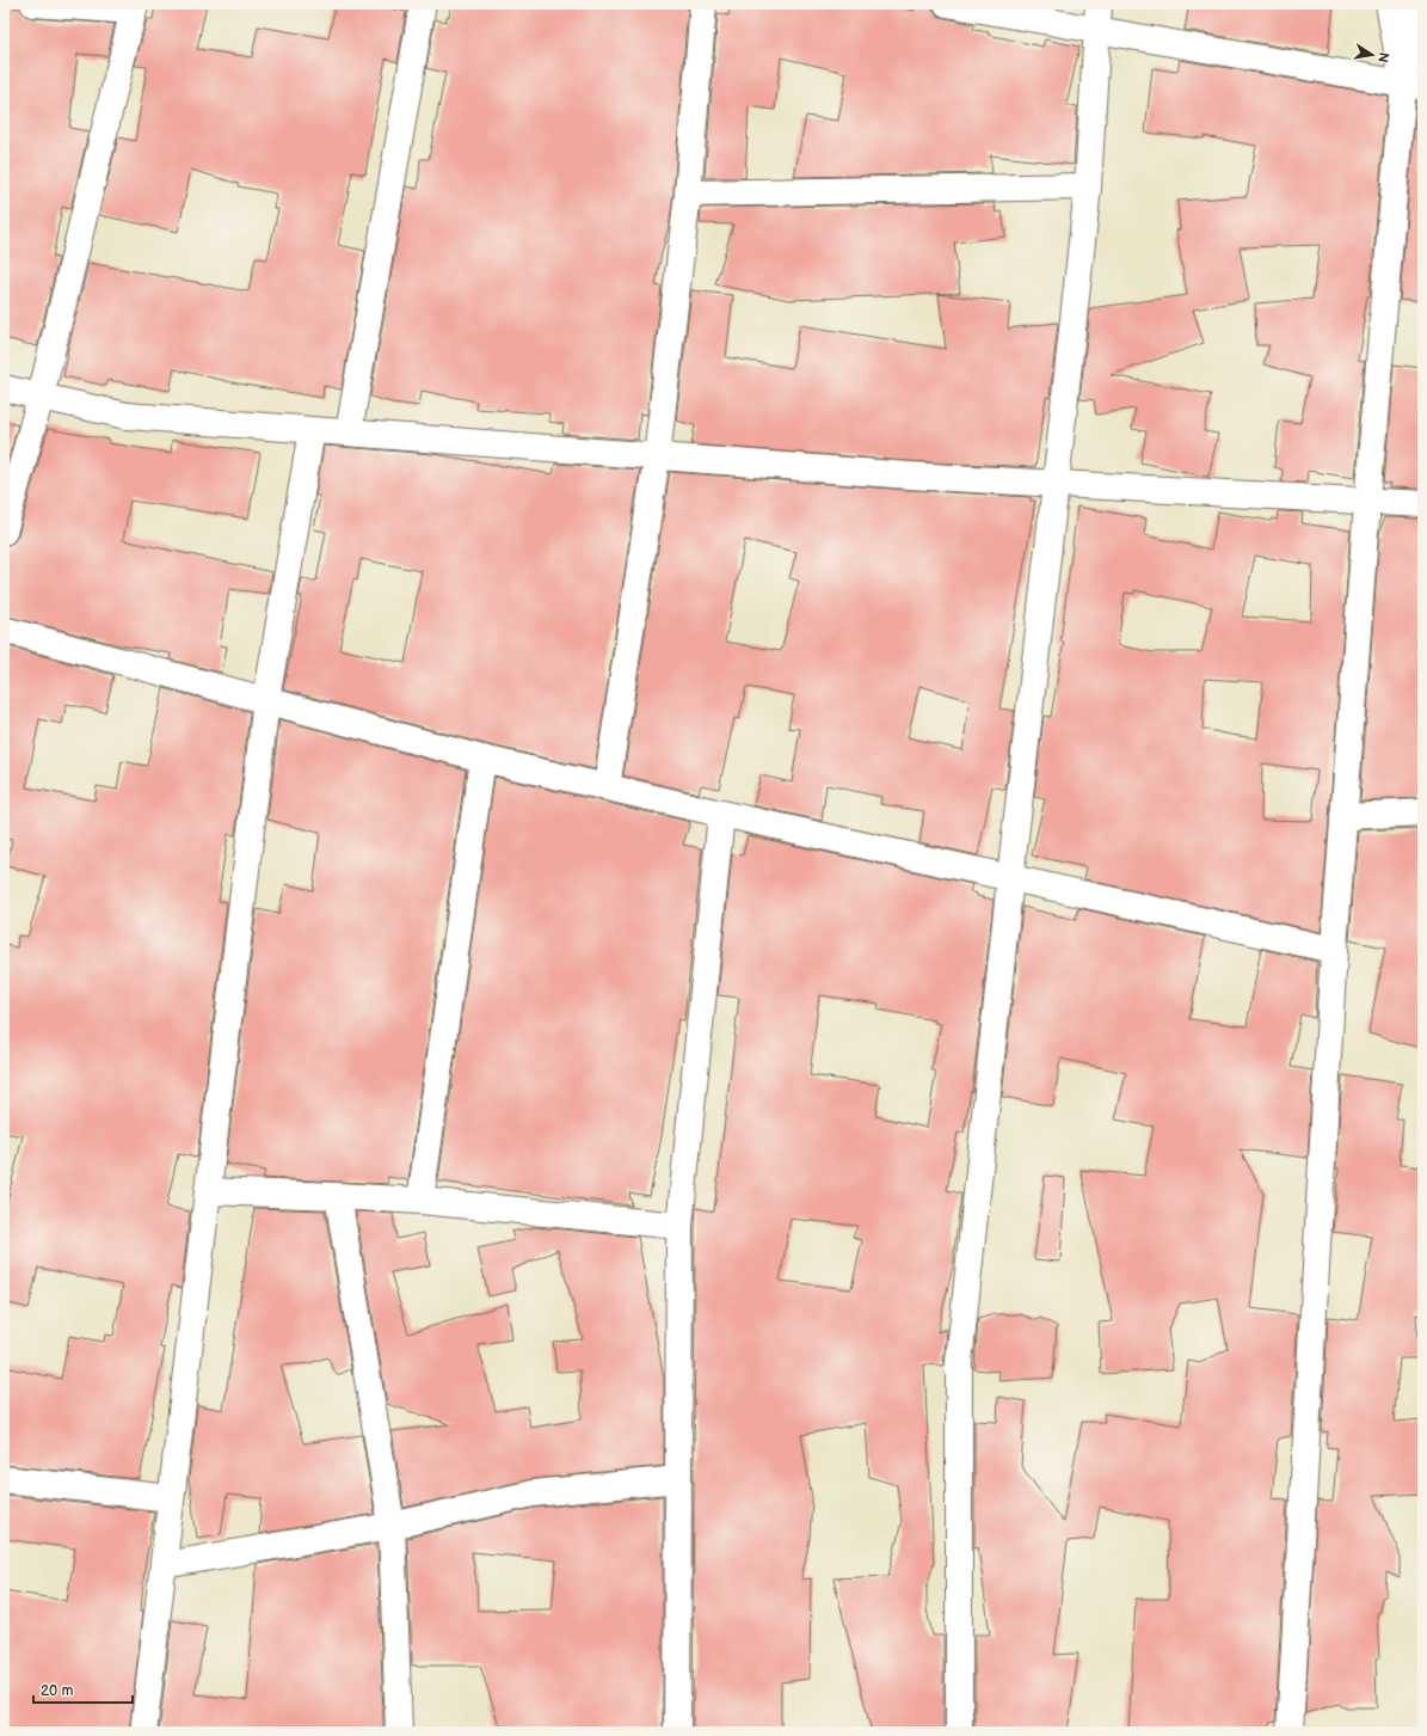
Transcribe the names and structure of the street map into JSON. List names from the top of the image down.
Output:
{
  "scale_bar": "20 m",
  "north": "right"
}
